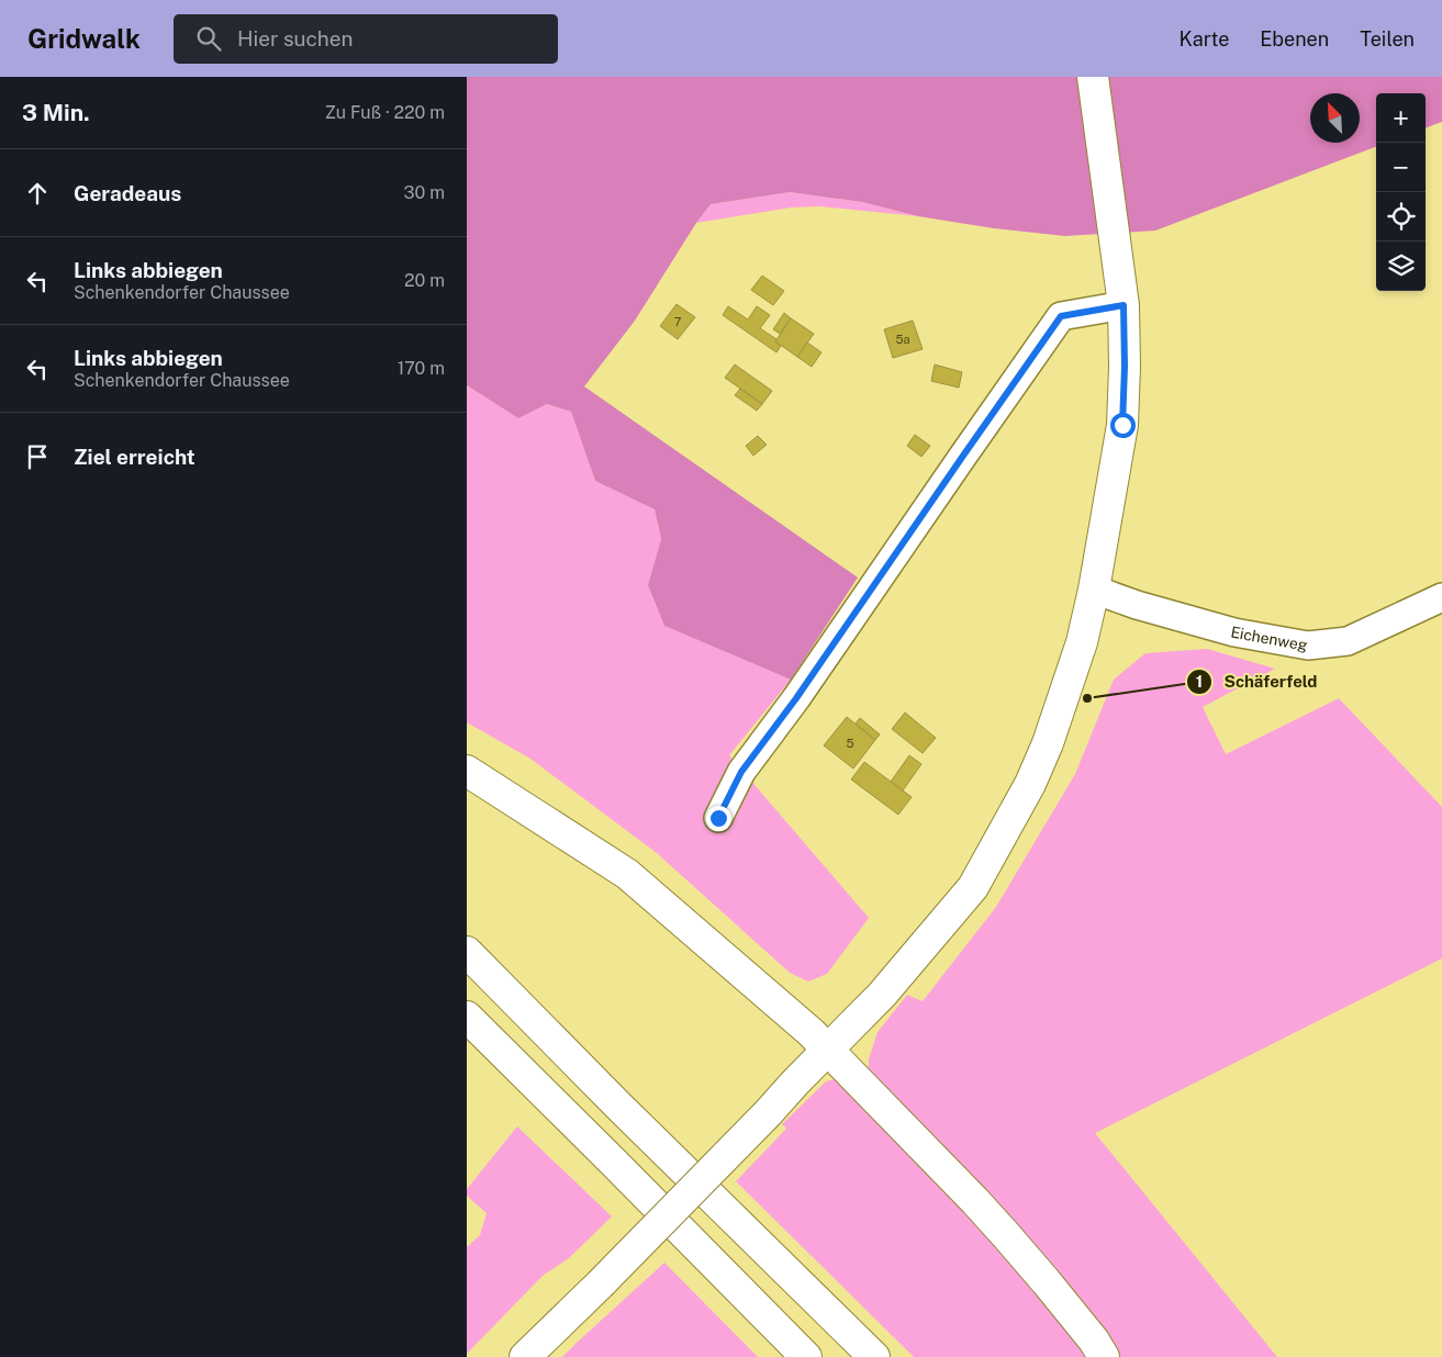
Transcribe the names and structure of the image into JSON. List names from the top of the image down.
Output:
{
  "streets": {
    "street": ["Eichenweg"]
  },
  "places": ["Schäferfeld"],
  "house_numbers": ["7", "5a", "5"],
  "north": "top left",
  "page": {
    "header": "Gridwalk",
    "search": "Hier suchen",
    "nav": ["Karte", "Ebenen", "Teilen"],
    "heading": ["3 Min.", "Zu Fuß · 220 m"],
    "map_buttons": ["+", "−"],
    "list": [
      ["Geradeaus", "30 m"],
      ["Links abbiegen", "Schenkendorfer Chaussee", "20 m"],
      ["Links abbiegen", "Schenkendorfer Chaussee", "170 m"],
      "Ziel erreicht"
    ]
  }
}
